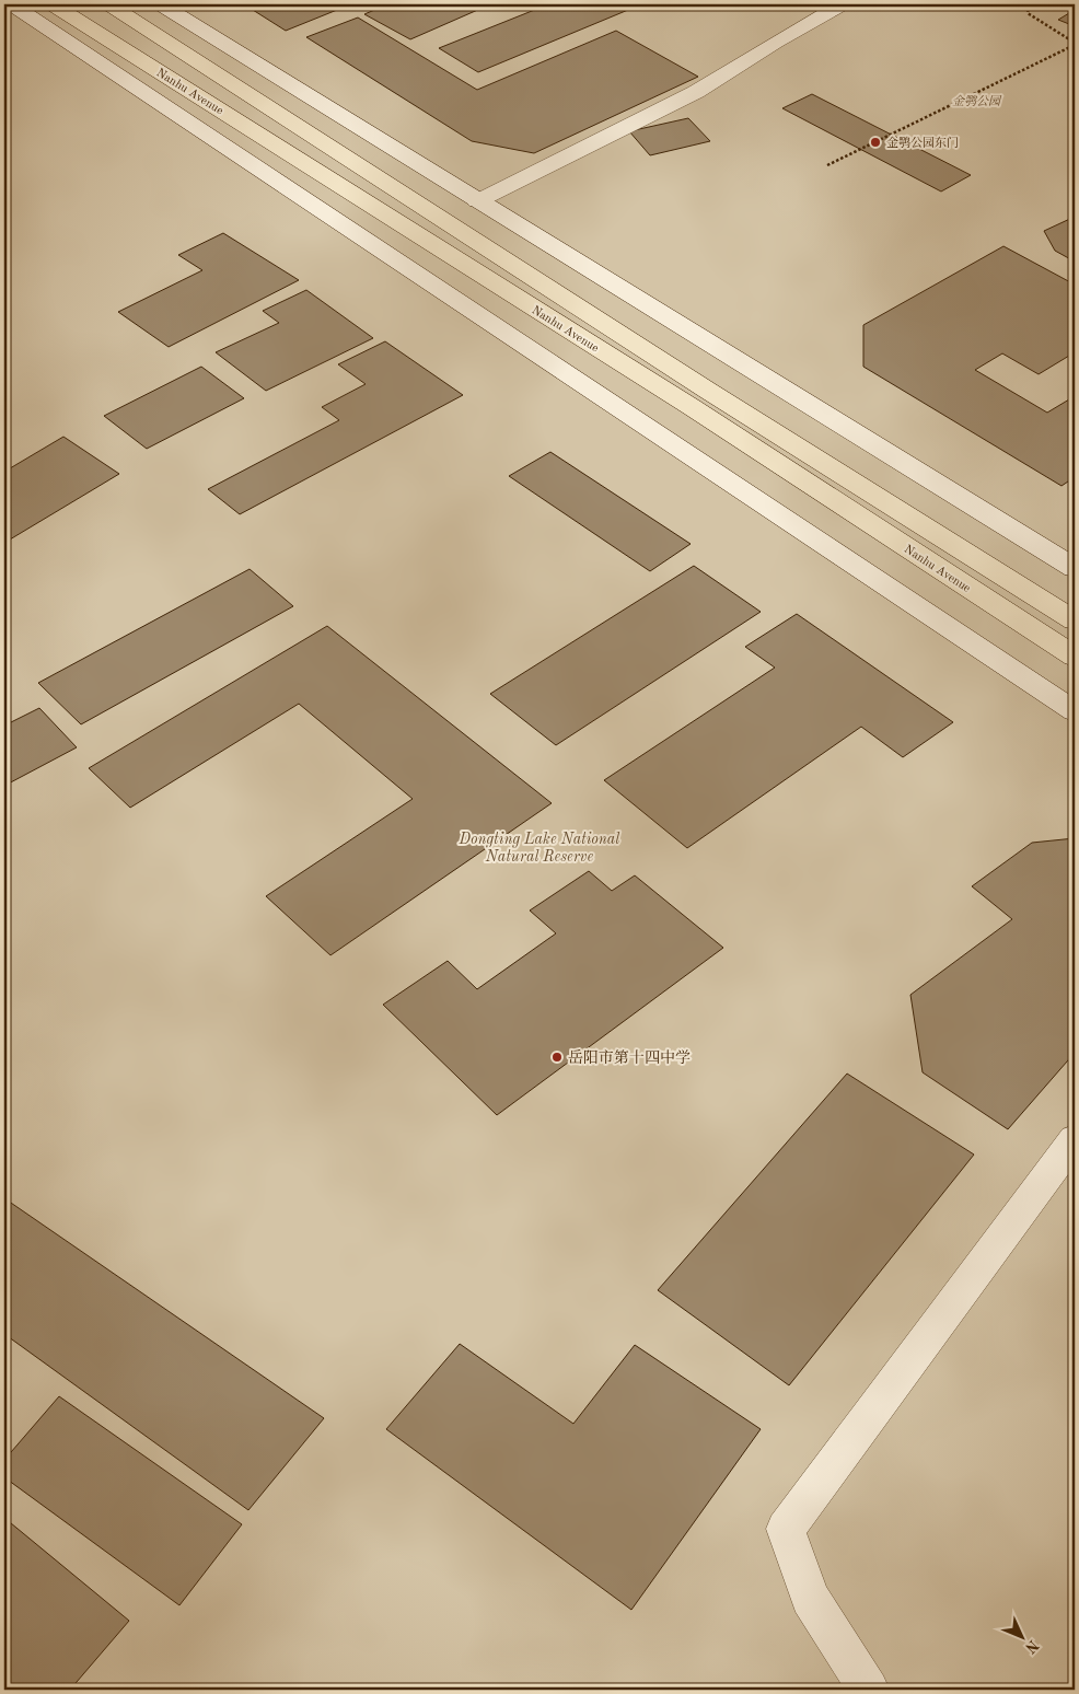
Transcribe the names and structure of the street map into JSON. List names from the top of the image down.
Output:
{
  "streets": {
    "main road": ["Nanhu Avenue"]
  },
  "parks": ["金鹗公园", "Dongting Lake National Natural Reserve"],
  "places": ["金鹗公园东门", "岳阳市第十四中学"],
  "north": "bottom right"
}
